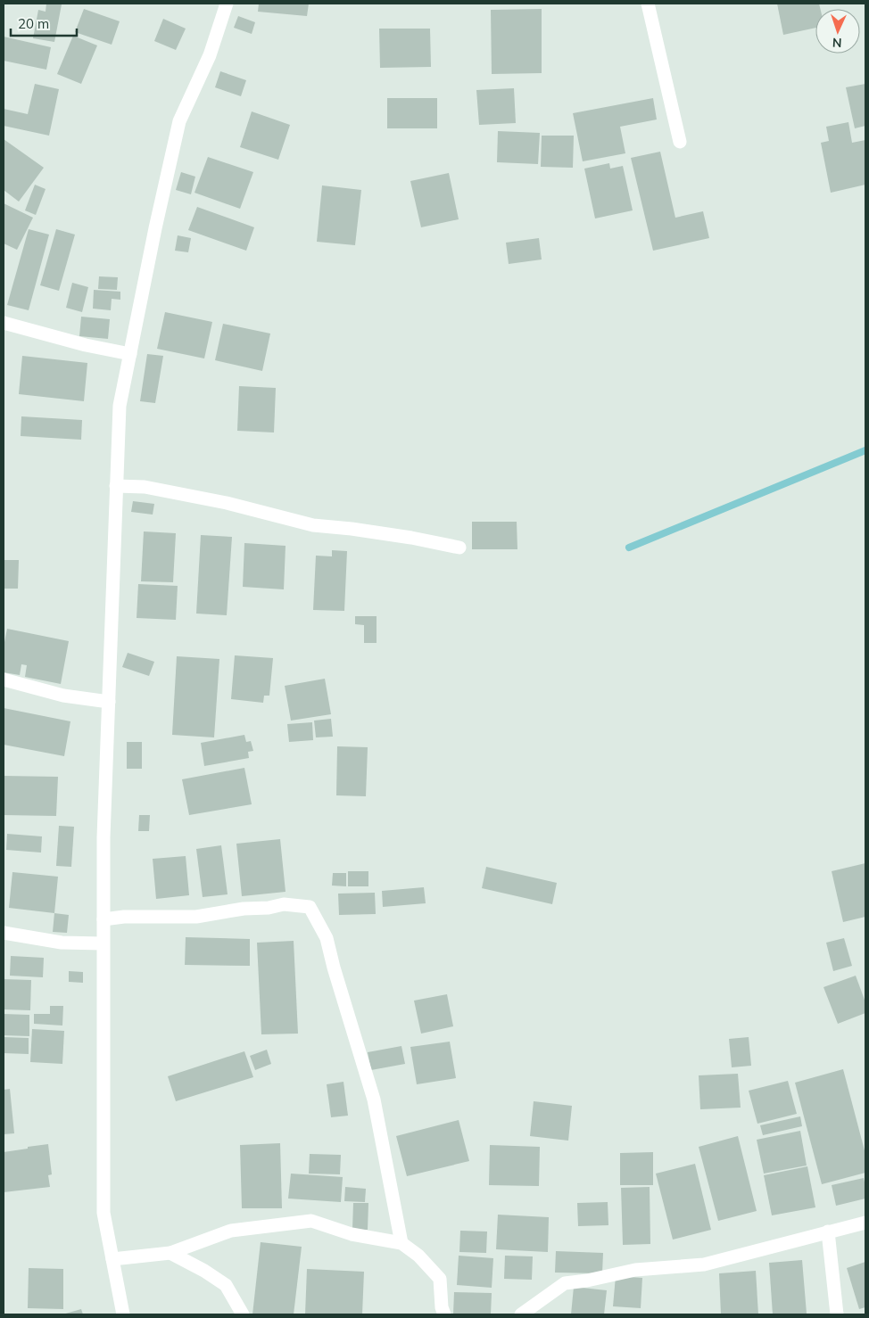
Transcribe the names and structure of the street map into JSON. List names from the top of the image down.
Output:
{
  "scale_bar": "20 m",
  "north": "bottom"
}
